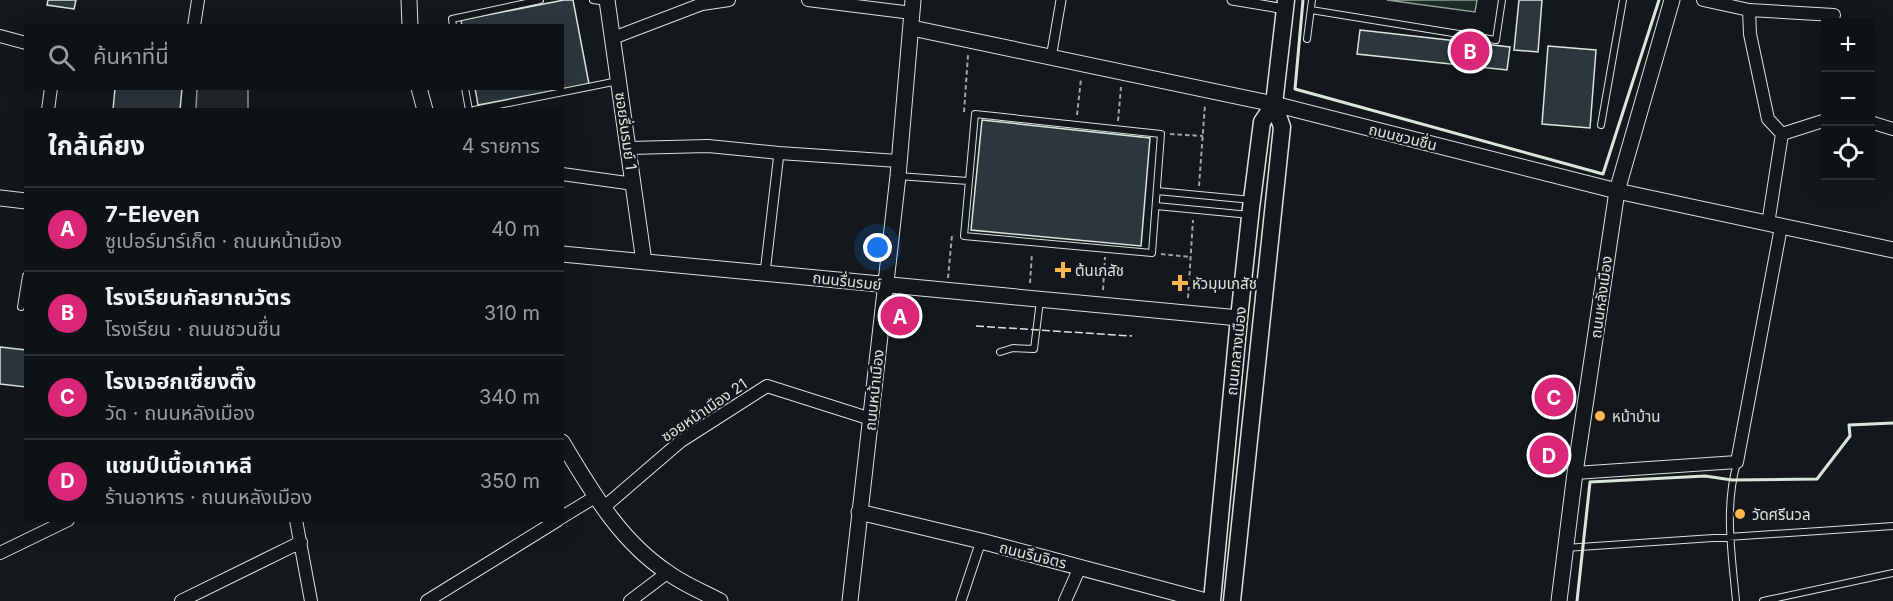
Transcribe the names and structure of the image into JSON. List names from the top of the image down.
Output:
{
  "streets": {
    "main road": ["ถนนกลางเมือง"],
    "street": [
      "ซอยรื่นรมย์ 1",
      "ถนนชวนชื่น",
      "ถนนรื่นรมย์",
      "ถนนหลังเมือง",
      "ถนนหน้าเมือง",
      "ซอยหน้าเมือง 21",
      "ถนนรึนจิตร"
    ]
  },
  "crossings": [
    ["ซอยรื่นรมย์ 1", "ถนนรื่นรมย์"],
    ["ถนนชวนชื่น", "ถนนหลังเมือง"],
    ["ถนนชวนชื่น", "ถนนกลางเมือง"],
    ["ถนนชวนชื่น", "ถนนหน้าเมือง"],
    ["ถนนรื่นรมย์", "ถนนกลางเมือง"],
    ["ถนนรื่นรมย์", "ถนนหน้าเมือง"],
    ["ถนนหน้าเมือง", "ซอยหน้าเมือง 21"],
    ["ถนนหน้าเมือง", "ถนนรึนจิตร"]
  ],
  "places": {
    "health": ["ต้นเภสัช", "หัวมุมเภสัช"],
    "other": ["หน้าบ้าน", "วัดศรีนวล"]
  },
  "page": {
    "map_buttons": ["+", "−"],
    "search": "ค้นหาที่นี่",
    "pins": [
      "B",
      "A",
      "C",
      "D"
    ],
    "heading": ["ใกล้เคียง", "4 รายการ"],
    "list": [
      {
        "mark": "A",
        "name": "7-Eleven",
        "note": "ซูเปอร์มาร์เก็ต · ถนนหน้าเมือง",
        "value": "40 m"
      },
      {
        "mark": "B",
        "name": "โรงเรียนกัลยาณวัตร",
        "note": "โรงเรียน · ถนนชวนชื่น",
        "value": "310 m"
      },
      {
        "mark": "C",
        "name": "โรงเจฮกเซี่ยงตึ๊ง",
        "note": "วัด · ถนนหลังเมือง",
        "value": "340 m"
      },
      {
        "mark": "D",
        "name": "แชมป์เนื้อเกาหลี",
        "note": "ร้านอาหาร · ถนนหลังเมือง",
        "value": "350 m"
      }
    ]
  }
}
